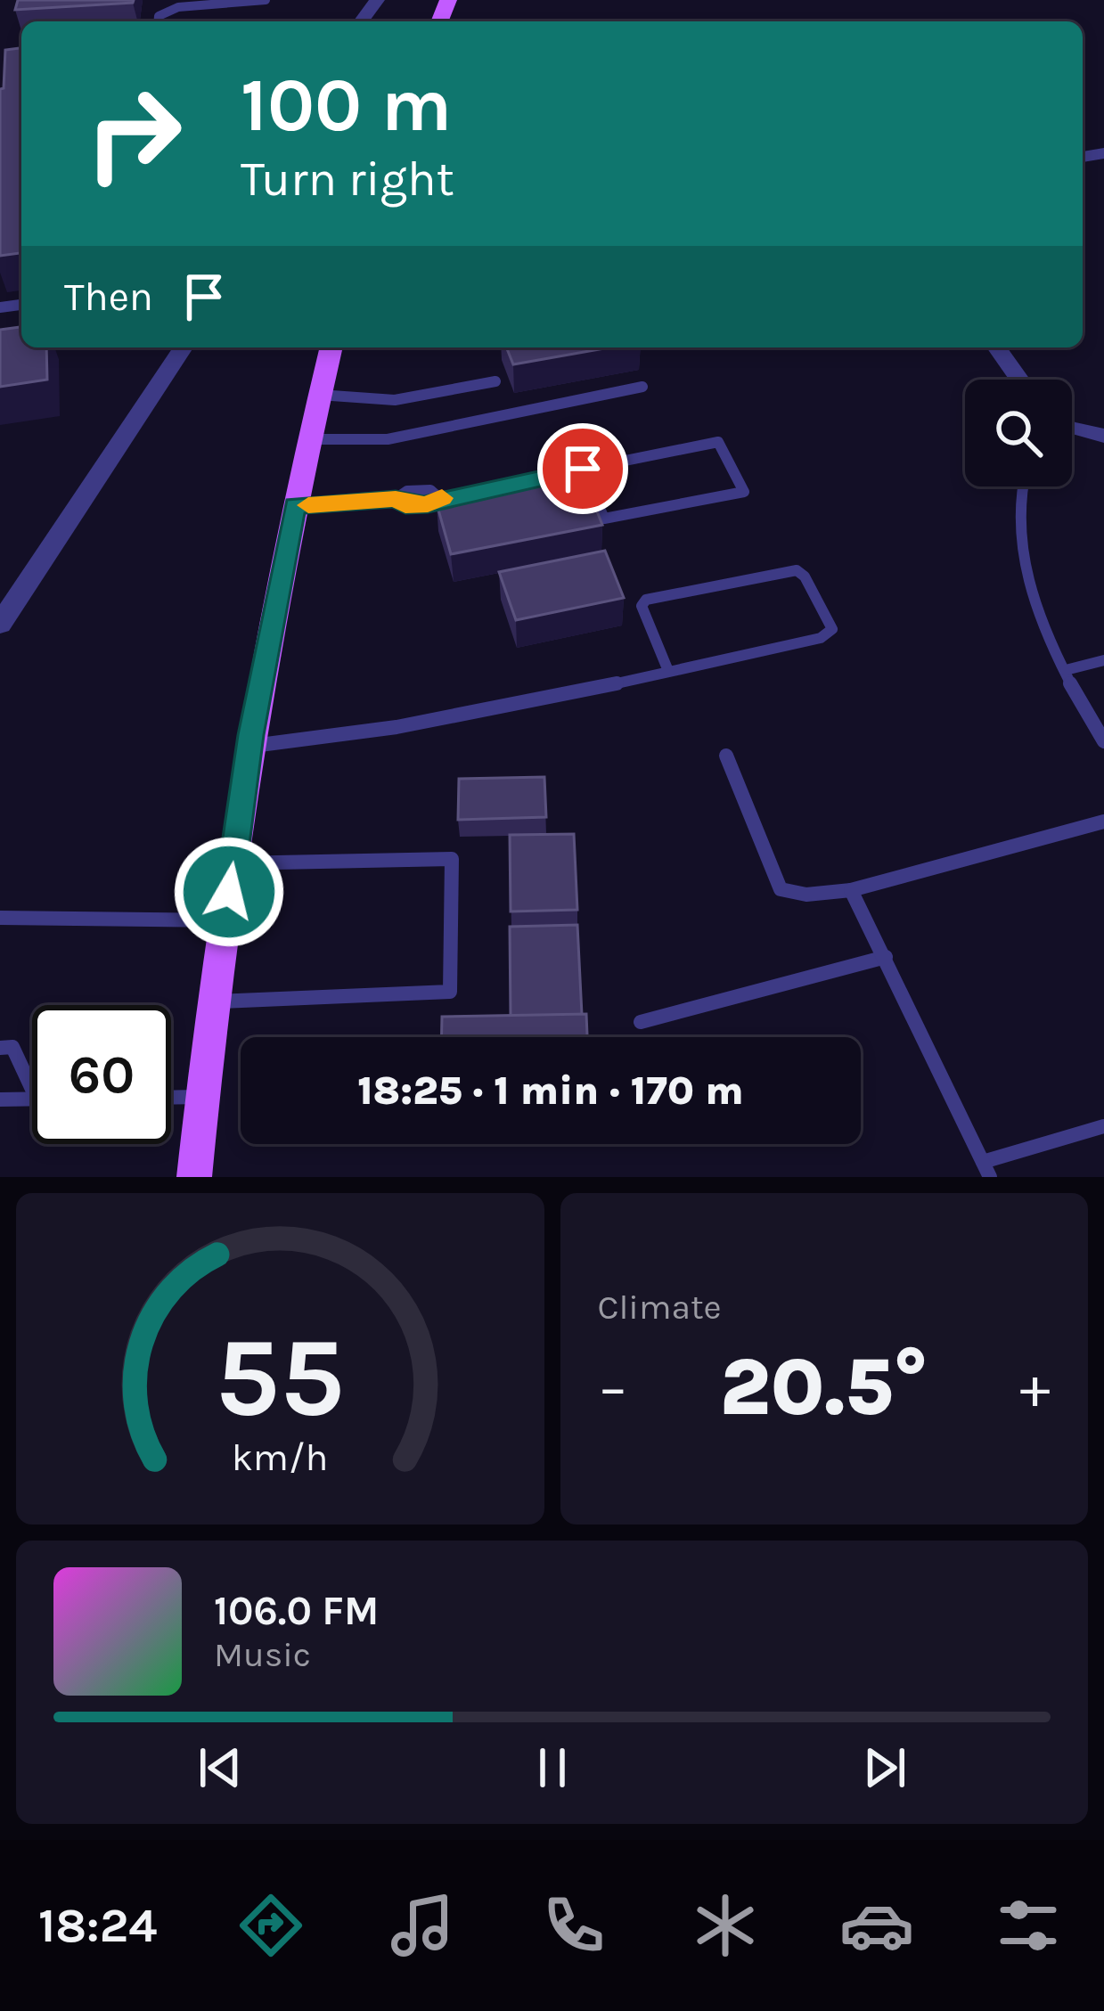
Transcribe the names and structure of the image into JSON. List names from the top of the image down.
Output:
{
  "page": {
    "turn": ["100 m", "Turn right"],
    "then": "Then",
    "limit": "60",
    "trip": "18:25 · 1 min · 170 m",
    "tile": "Climate",
    "heat": ["−", "20.5°", "+"],
    "song": ["106.0 FM", "Music"],
    "tabs": "18:24",
    "gauge": ["55", "km/h"]
  }
}
